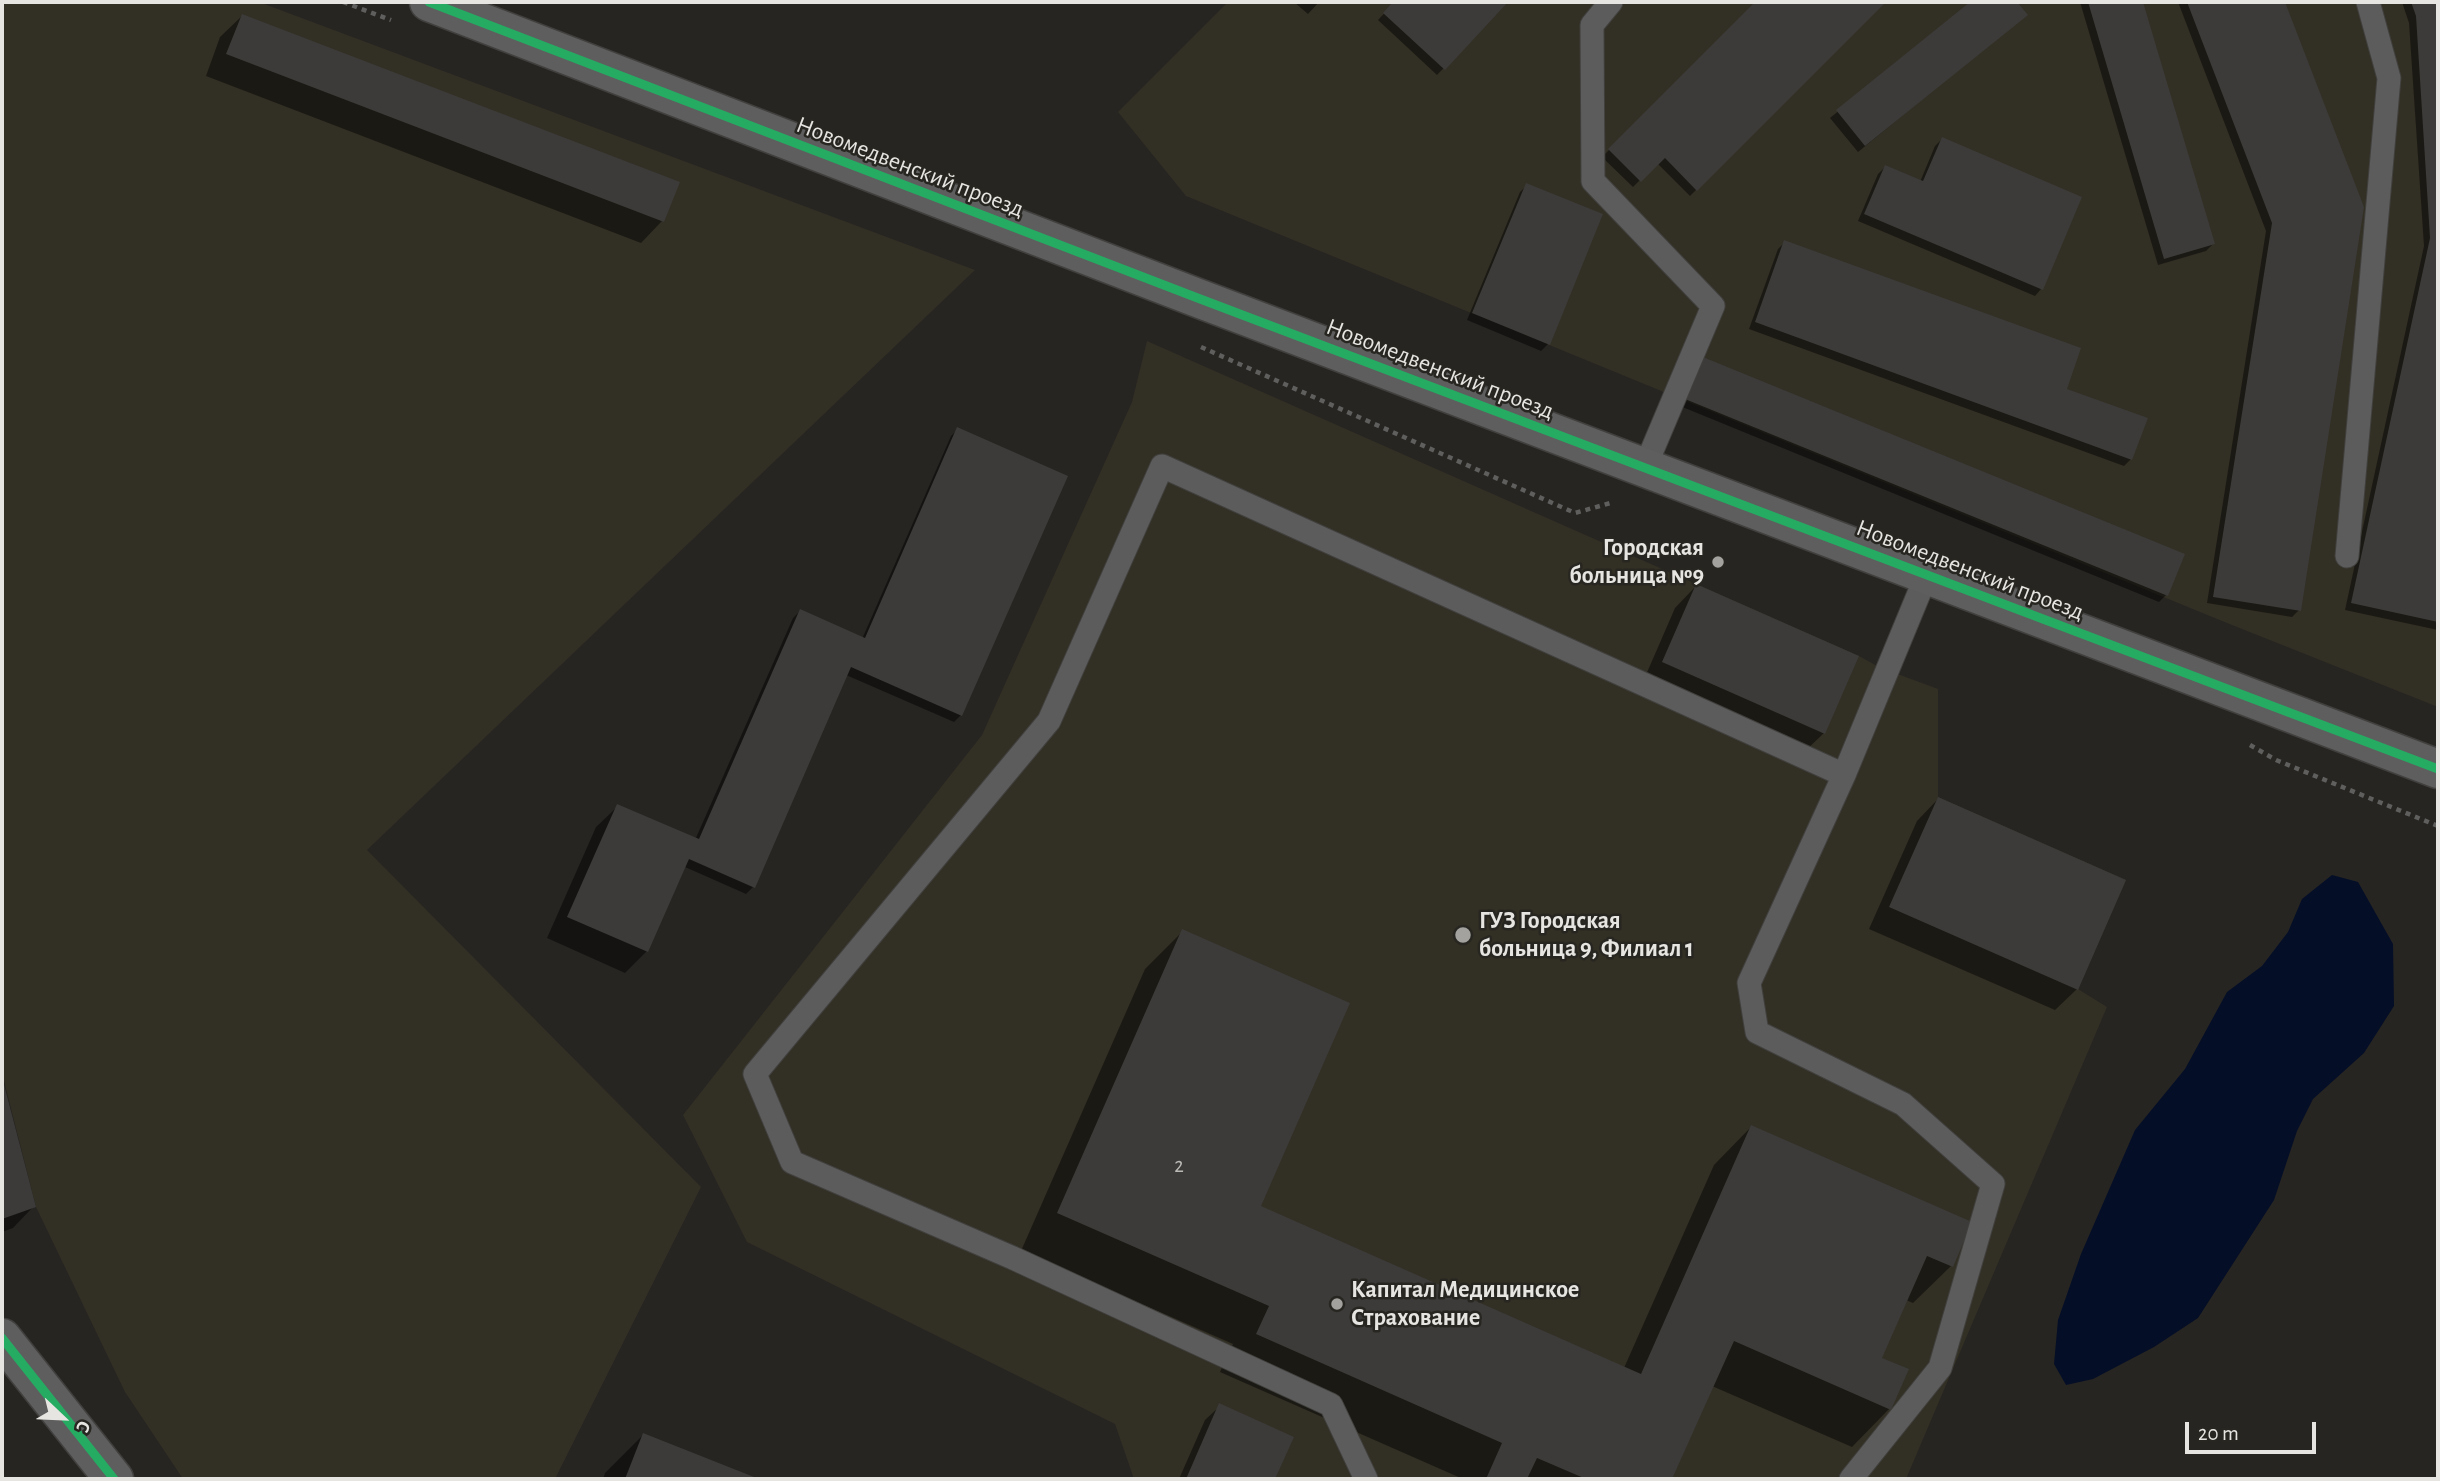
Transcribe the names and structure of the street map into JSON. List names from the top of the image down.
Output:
{
  "streets": {
    "street": ["Новомедвенский проезд"]
  },
  "places": ["Городская больница №9", "ГУЗ Городская больница 9, Филиал 1", "Капитал Медицинское Страхование"],
  "house_numbers": ["2"],
  "scale_bar": "20 m",
  "north": "bottom right"
}
